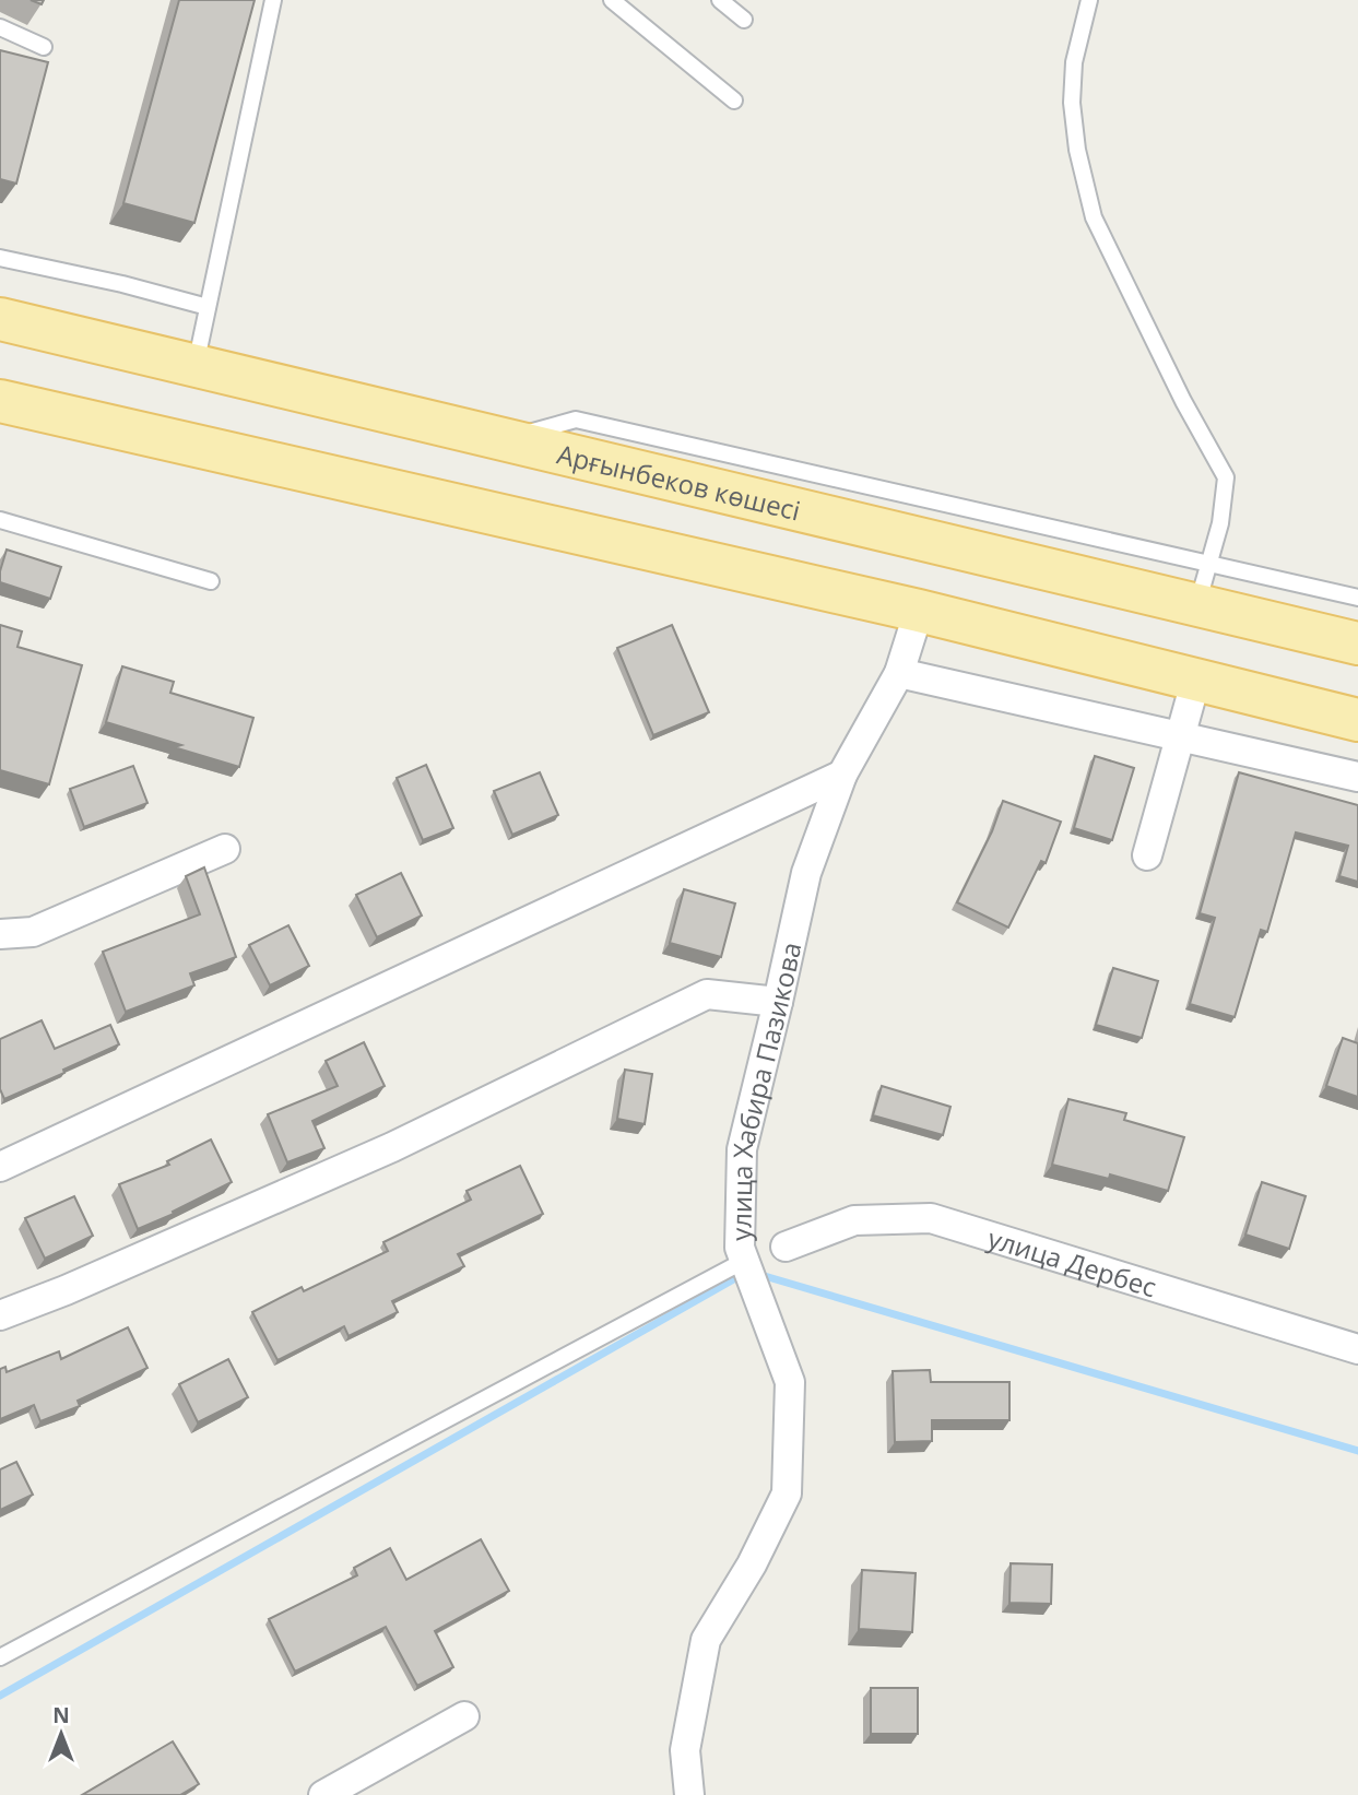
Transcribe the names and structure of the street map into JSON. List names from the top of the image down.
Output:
{
  "streets": {
    "main road": ["Арғынбеков көшесі"],
    "street": ["улица Хабира Пазикова", "улица Дербес"]
  },
  "north": "top"
}
